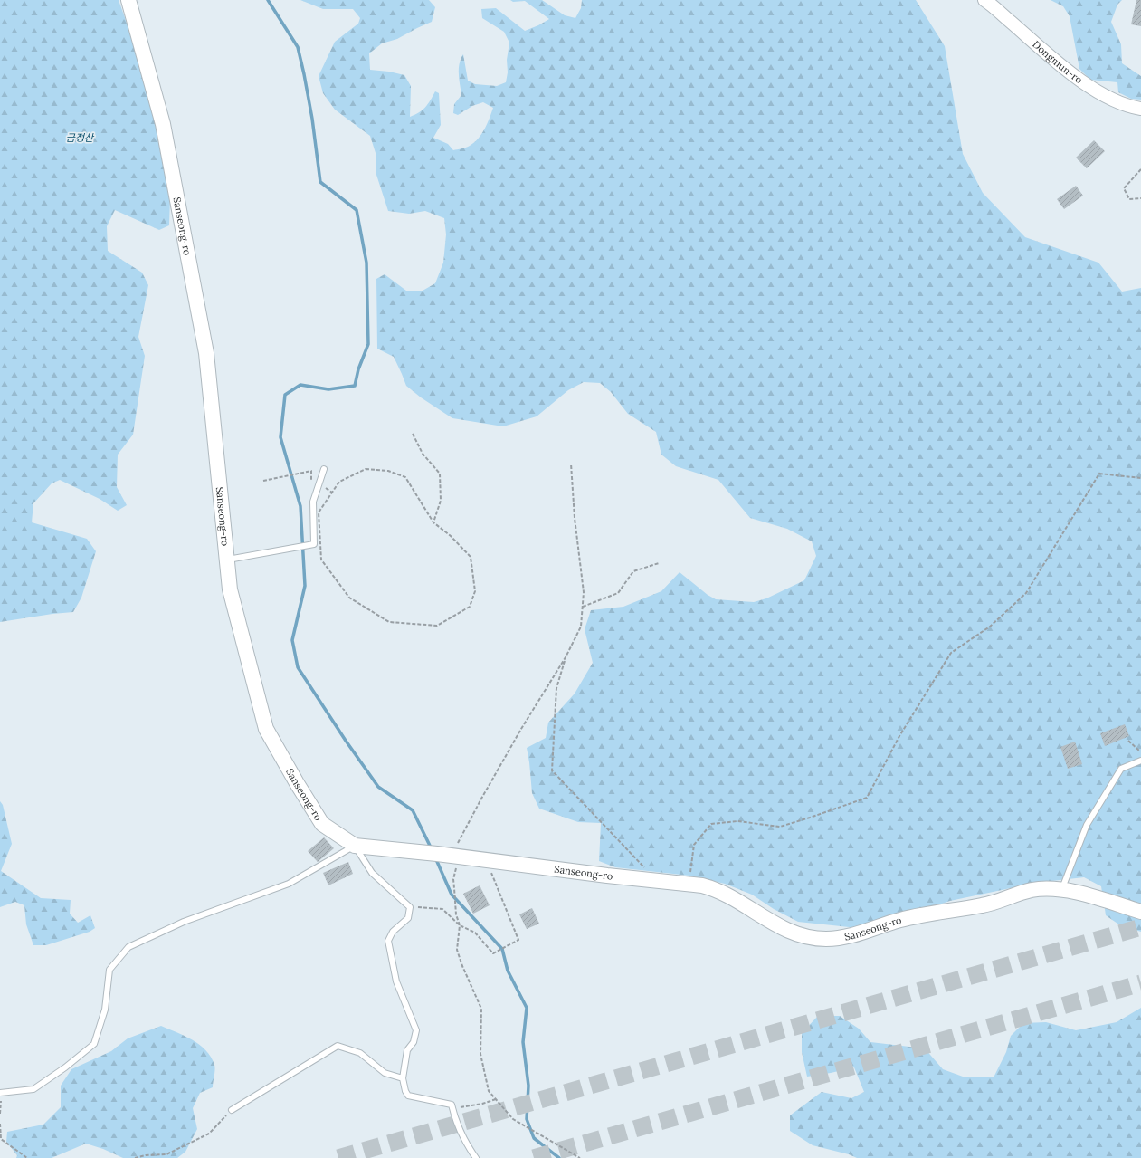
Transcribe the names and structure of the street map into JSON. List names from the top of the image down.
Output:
{
  "streets": {
    "main road": ["Sanseong-ro"],
    "street": ["Dongmun-ro"]
  },
  "parks": ["금정산"]
}
